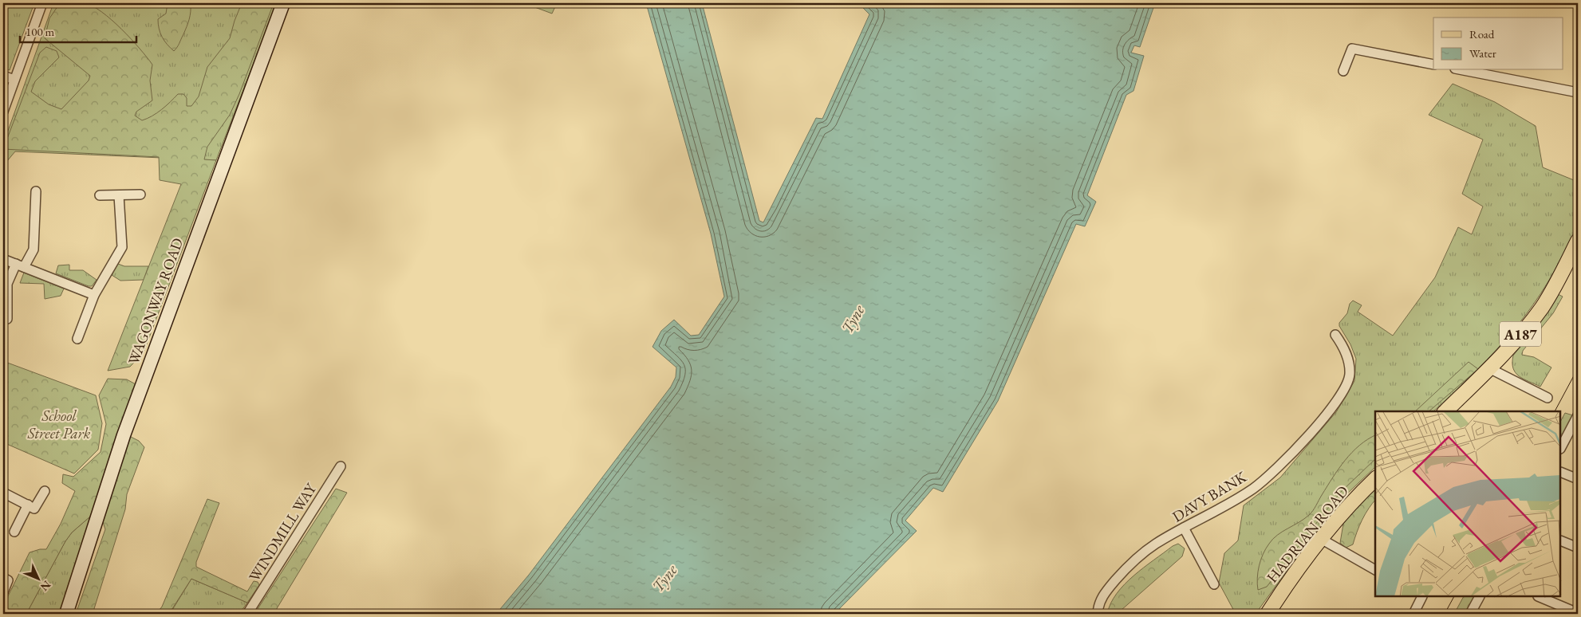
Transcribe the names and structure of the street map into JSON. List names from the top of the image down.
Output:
{
  "streets": {
    "main road": ["WAGONWAY ROAD", "A187", "HADRIAN ROAD"],
    "street": ["DAVY BANK", "WINDMILL WAY"]
  },
  "water": ["Tyne"],
  "parks": ["School Street Park"],
  "legend": ["Road", "Water"],
  "scale_bar": "100 m",
  "north": "bottom right"
}
